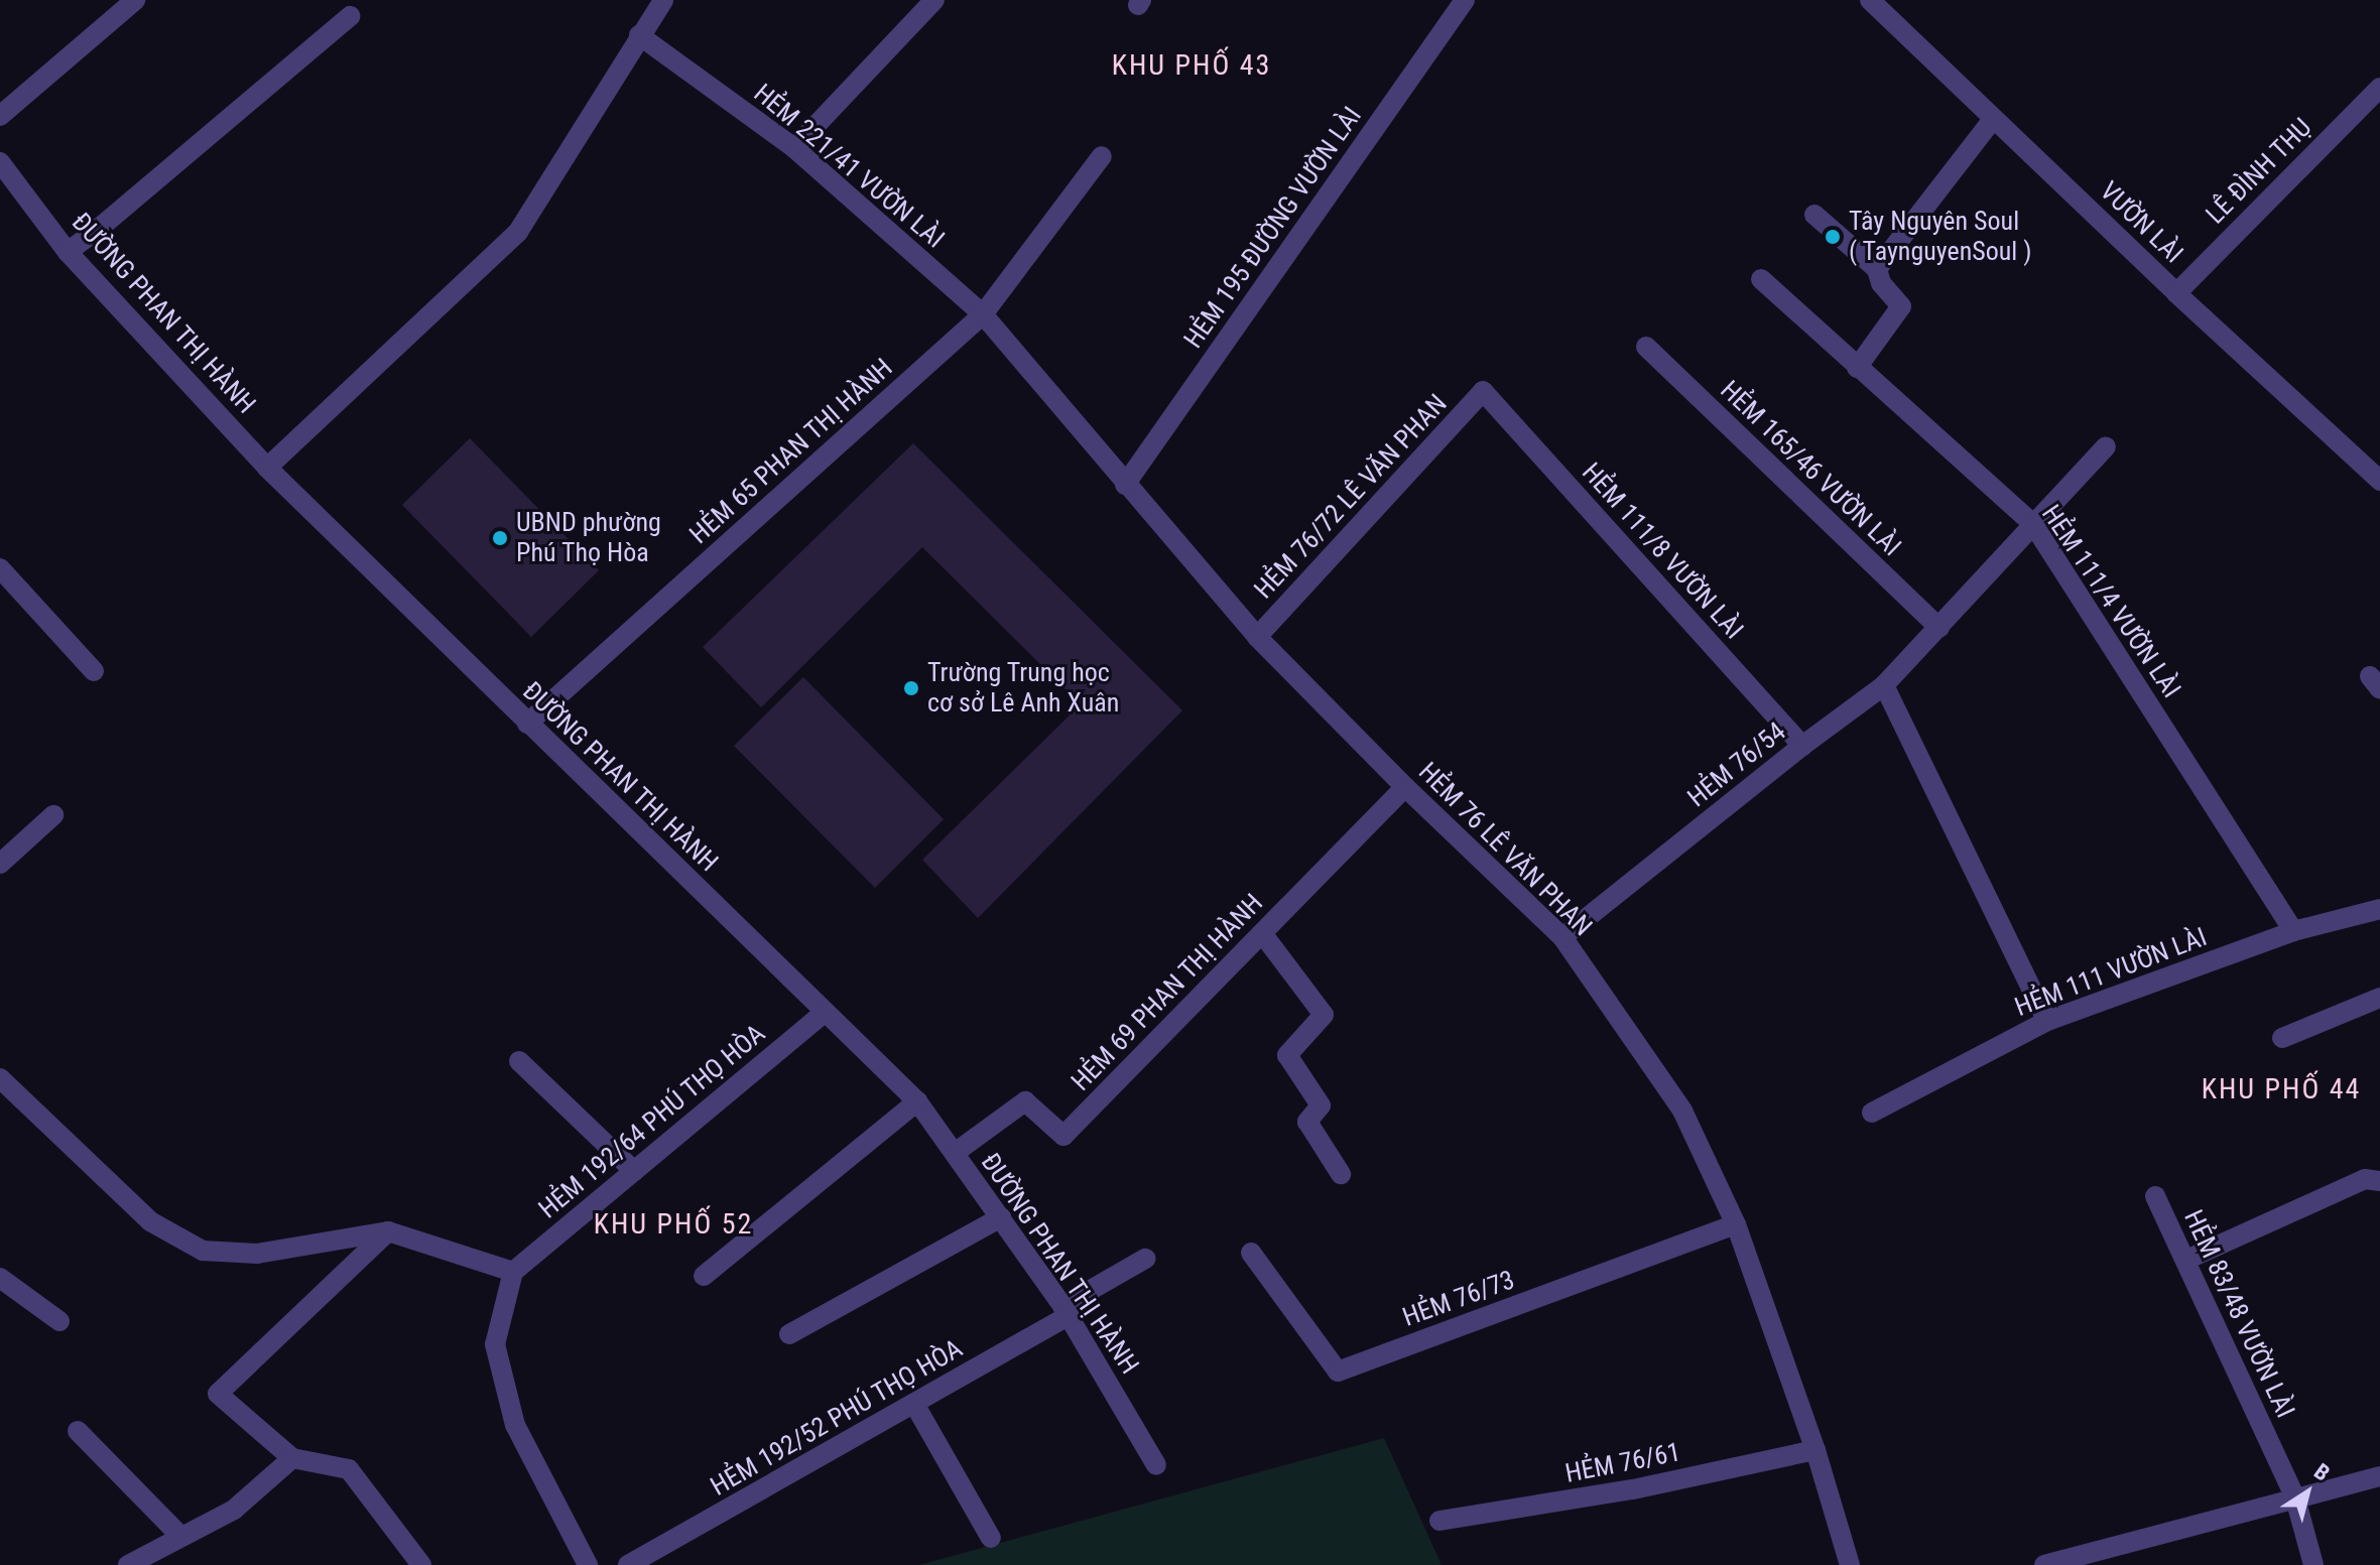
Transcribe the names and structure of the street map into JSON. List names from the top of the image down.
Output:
{
  "streets": {
    "street": [
      "HẺM 221/41 VƯỜN LÀI",
      "LÊ ĐÌNH THỤ",
      "VƯỜN LÀI",
      "HẺM 195 ĐƯỜNG VƯỜN LÀI",
      "ĐƯỜNG PHAN THỊ HÀNH",
      "HẺM 65 PHAN THỊ HÀNH",
      "HẺM 165/46 VƯỜN LÀI",
      "HẺM 76/72 LÊ VĂN PHAN",
      "HẺM 111/8 VƯỜN LÀI",
      "HẺM 111/4 VƯỜN LÀI",
      "HẺM 76/54",
      "HẺM 76 LÊ VĂN PHAN",
      "HẺM 111 VƯỜN LÀI",
      "HẺM 69 PHAN THỊ HÀNH",
      "HẺM 192/64 PHÚ THỌ HÒA",
      "HẺM 76/73",
      "HẺM 83/48 VƯỜN LÀI",
      "HẺM 192/52 PHÚ THỌ HÒA",
      "HẺM 76/61"
    ]
  },
  "crossings": [
    ["HẺM 221/41 VƯỜN LÀI", "HẺM 65 PHAN THỊ HÀNH"],
    ["HẺM 221/41 VƯỜN LÀI", "HẺM 76 LÊ VĂN PHAN"],
    ["LÊ ĐÌNH THỤ", "VƯỜN LÀI"],
    ["HẺM 195 ĐƯỜNG VƯỜN LÀI", "HẺM 76 LÊ VĂN PHAN"],
    ["ĐƯỜNG PHAN THỊ HÀNH", "HẺM 65 PHAN THỊ HÀNH"],
    ["ĐƯỜNG PHAN THỊ HÀNH", "HẺM 69 PHAN THỊ HÀNH"],
    ["ĐƯỜNG PHAN THỊ HÀNH", "HẺM 192/64 PHÚ THỌ HÒA"],
    ["ĐƯỜNG PHAN THỊ HÀNH", "HẺM 192/52 PHÚ THỌ HÒA"],
    ["HẺM 65 PHAN THỊ HÀNH", "HẺM 76 LÊ VĂN PHAN"],
    ["HẺM 165/46 VƯỜN LÀI", "HẺM 76/54"],
    ["HẺM 76/72 LÊ VĂN PHAN", "HẺM 111/8 VƯỜN LÀI"],
    ["HẺM 76/72 LÊ VĂN PHAN", "HẺM 76 LÊ VĂN PHAN"],
    ["HẺM 111/8 VƯỜN LÀI", "HẺM 76/54"],
    ["HẺM 111/4 VƯỜN LÀI", "HẺM 76/54"],
    ["HẺM 111/4 VƯỜN LÀI", "HẺM 111 VƯỜN LÀI"],
    ["HẺM 76/54", "HẺM 76 LÊ VĂN PHAN"],
    ["HẺM 76 LÊ VĂN PHAN", "HẺM 69 PHAN THỊ HÀNH"],
    ["HẺM 76 LÊ VĂN PHAN", "HẺM 76/73"],
    ["HẺM 76 LÊ VĂN PHAN", "HẺM 76/61"]
  ],
  "districts": ["KHU PHỐ 43", "KHU PHỐ 44", "KHU PHỐ 52"],
  "places": ["Tây Nguyên Soul ( TaynguyenSoul )", "UBND phường Phú Thọ Hòa", "Trường Trung học cơ sở Lê Anh Xuân"],
  "north": "top right"
}
